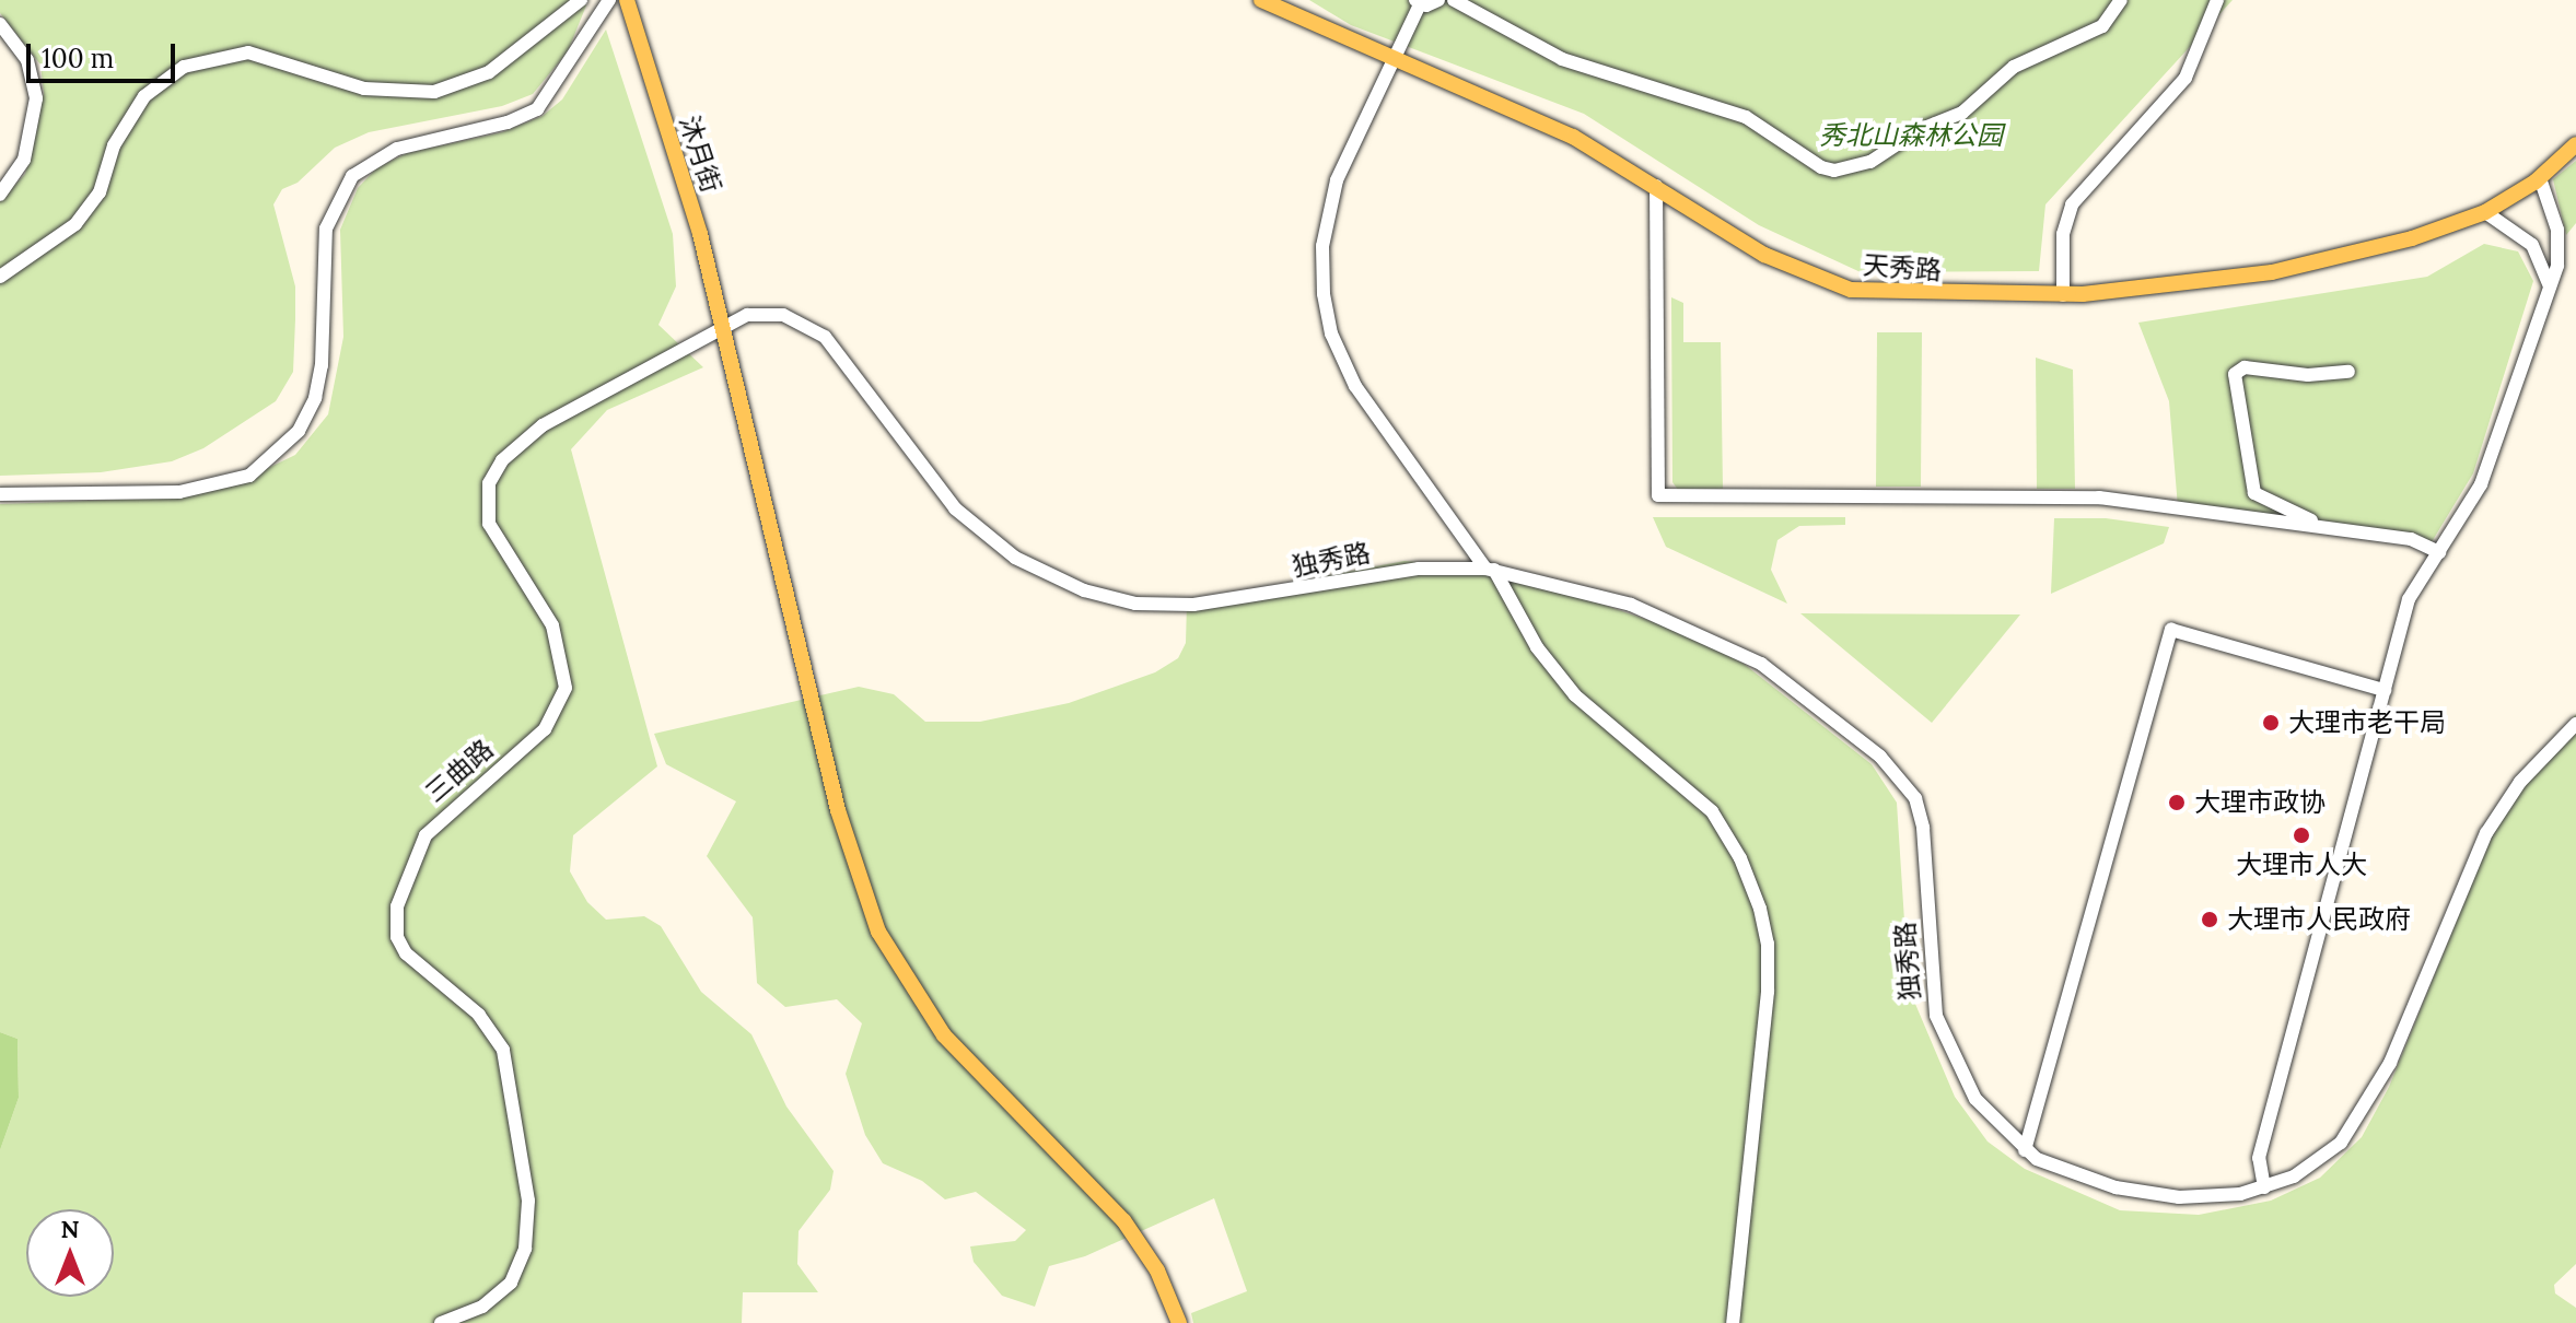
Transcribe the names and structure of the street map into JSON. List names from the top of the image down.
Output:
{
  "streets": {
    "main road": ["沐月街", "天秀路"],
    "street": ["独秀路", "三曲路"]
  },
  "crossings": [
    ["沐月街", "独秀路"],
    ["沐月街", "三曲路"],
    ["独秀路", "三曲路"]
  ],
  "parks": ["秀北山森林公园"],
  "places": [
    "大理市老干局",
    "大理市政协",
    "大理市人大",
    "大理市人民政府"
  ],
  "scale_bar": "100 m",
  "north": "top"
}
